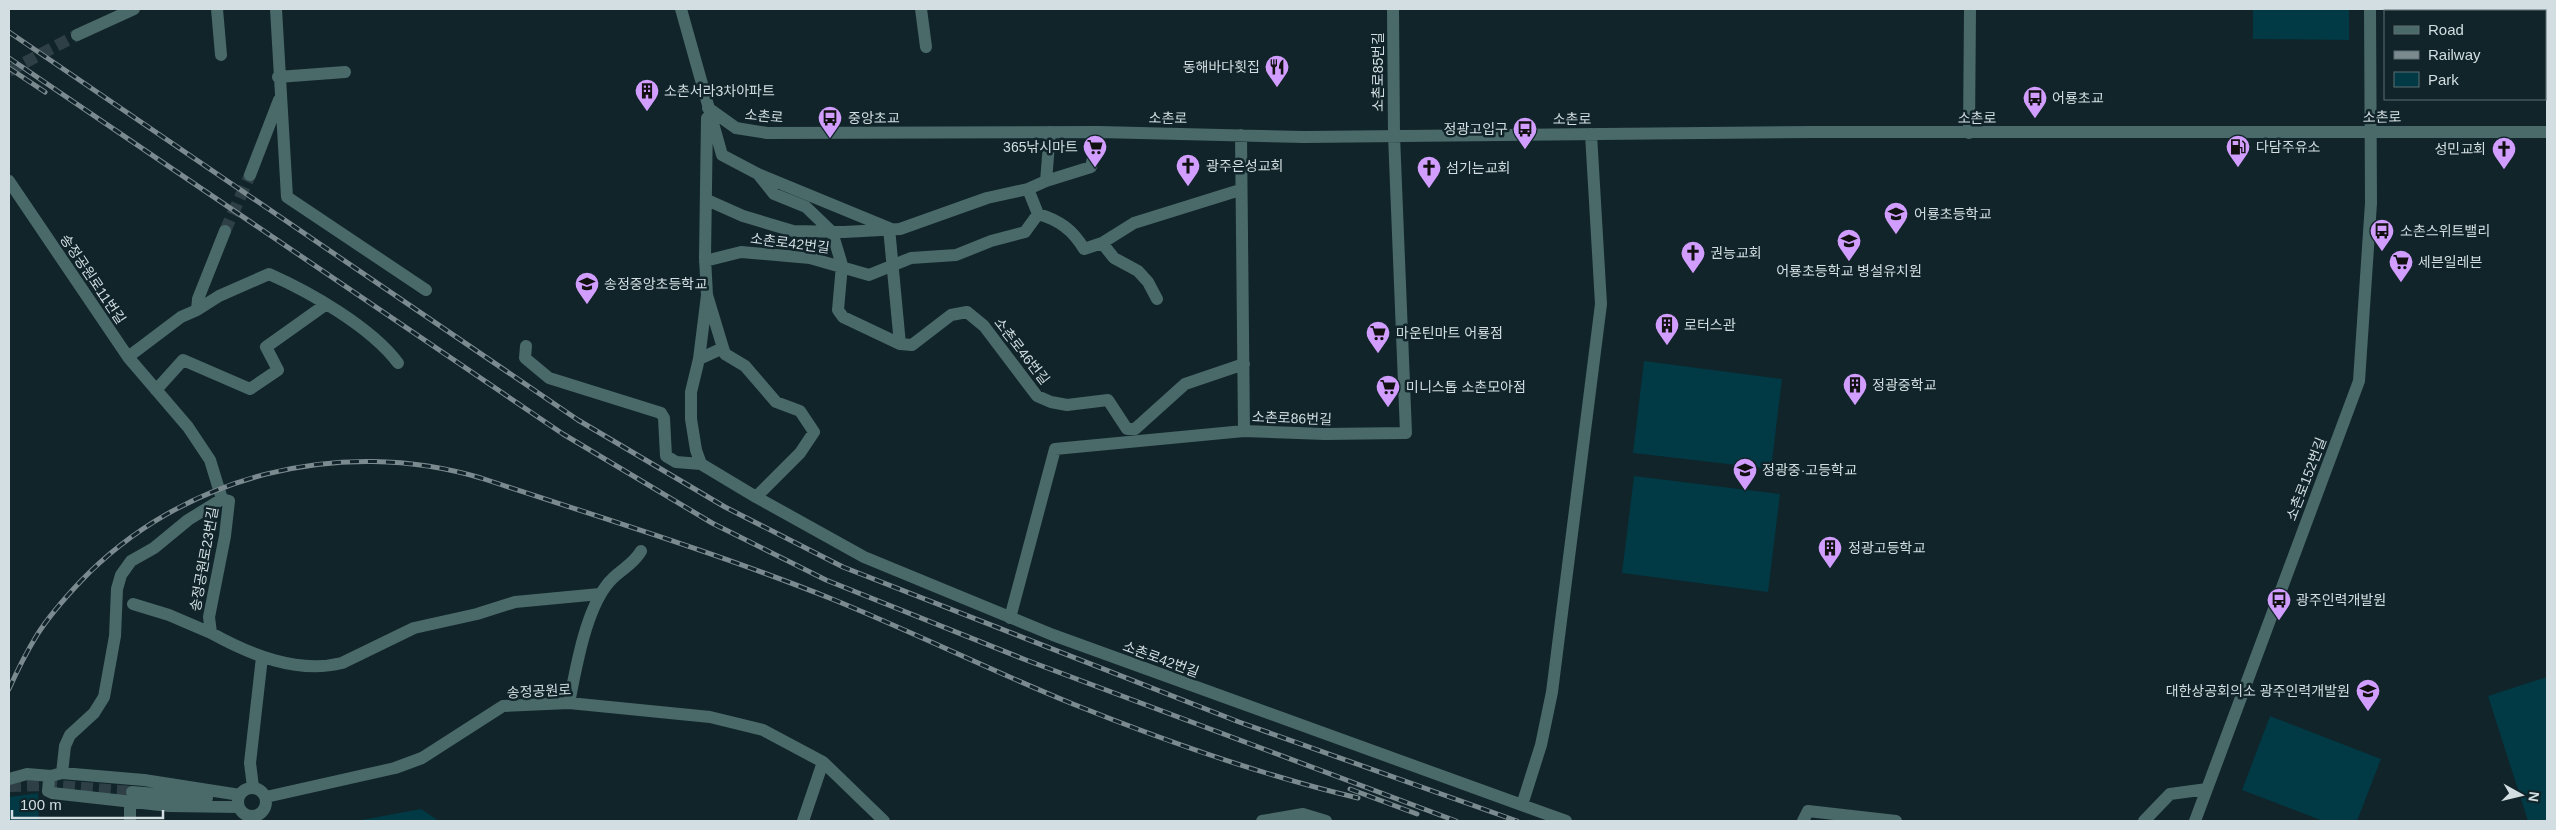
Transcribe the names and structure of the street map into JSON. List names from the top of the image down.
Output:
{
  "streets": {
    "street": [
      "소촌로85번길",
      "소촌로",
      "소촌로42번길",
      "송정공원로11번길",
      "소촌로46번길",
      "소촌로86번길",
      "소촌로152번길",
      "송정공원로23번길",
      "송정공원로"
    ]
  },
  "crossings": [
    ["소촌로85번길", "소촌로"],
    ["소촌로85번길", "소촌로86번길"],
    ["소촌로", "소촌로86번길"],
    ["소촌로", "소촌로152번길"],
    ["소촌로42번길", "소촌로86번길"],
    ["송정공원로11번길", "송정공원로23번길"]
  ],
  "places": {
    "restaurant": ["동해바다횟집"],
    "building": [
      "소촌서라3차아파트",
      "로터스관",
      "정광중학교",
      "정광고등학교"
    ],
    "bus stop": [
      "어룡초교",
      "중앙초교",
      "정광고입구",
      "소촌스위트밸리",
      "광주인력개발원"
    ],
    "supermarket": [
      "365낚시마트",
      "세븐일레븐",
      "마운틴마트 어룡점",
      "미니스톱 소촌모아점"
    ],
    "fuel station": ["다담주유소"],
    "church": [
      "성민교회",
      "광주은성교회",
      "섬기는교회",
      "권능교회"
    ],
    "school or university": [
      "어룡초등학교",
      "어룡초등학교 병설유치원",
      "송정중앙초등학교",
      "정광중·고등학교",
      "대한상공회의소 광주인력개발원"
    ]
  },
  "legend": ["Road", "Railway", "Park"],
  "scale_bar": "100 m",
  "north": "right"
}
